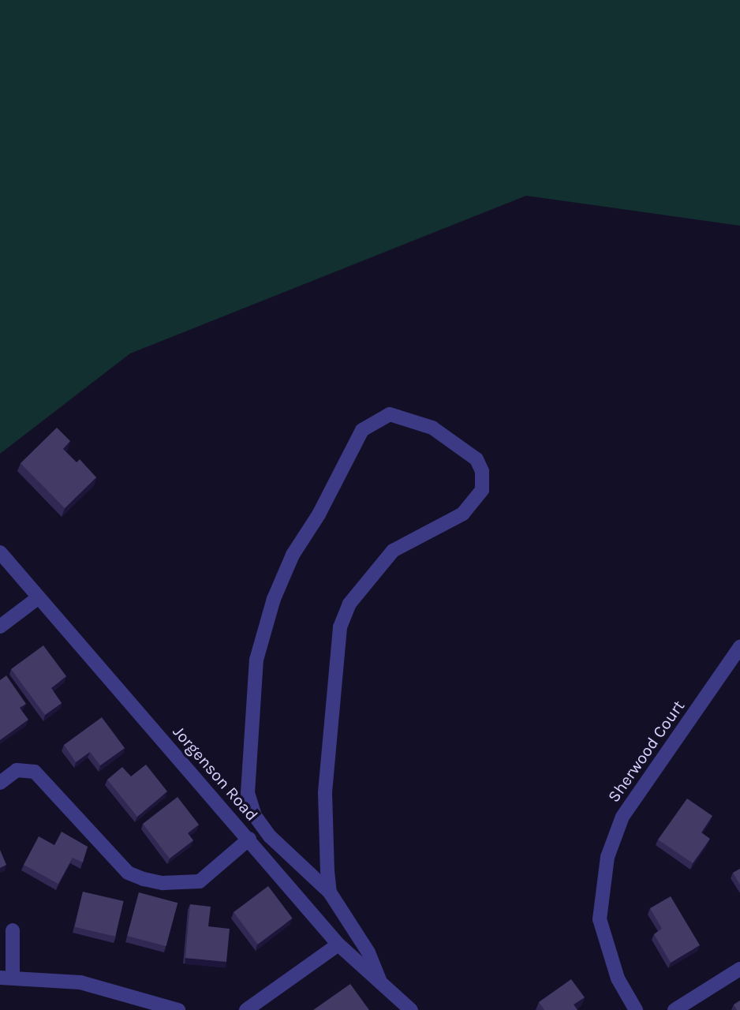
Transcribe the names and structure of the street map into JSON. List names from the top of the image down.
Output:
{
  "streets": {
    "street": ["Sherwood Court", "Jorgenson Road"]
  }
}
